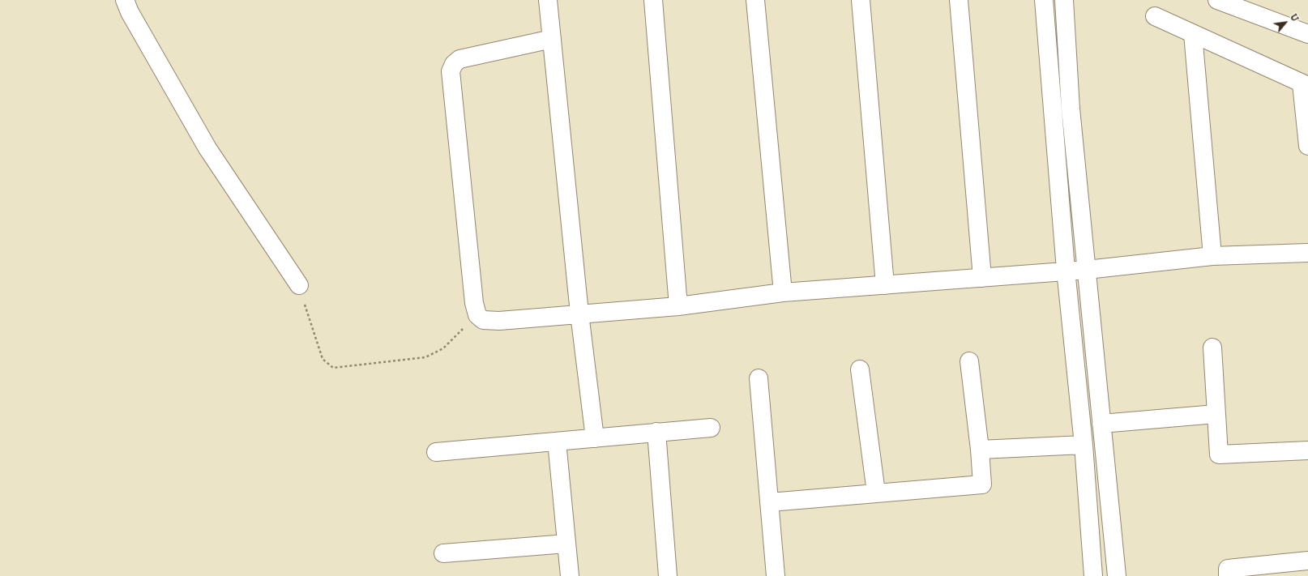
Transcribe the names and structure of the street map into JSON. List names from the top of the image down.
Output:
{
  "north": "top right"
}
